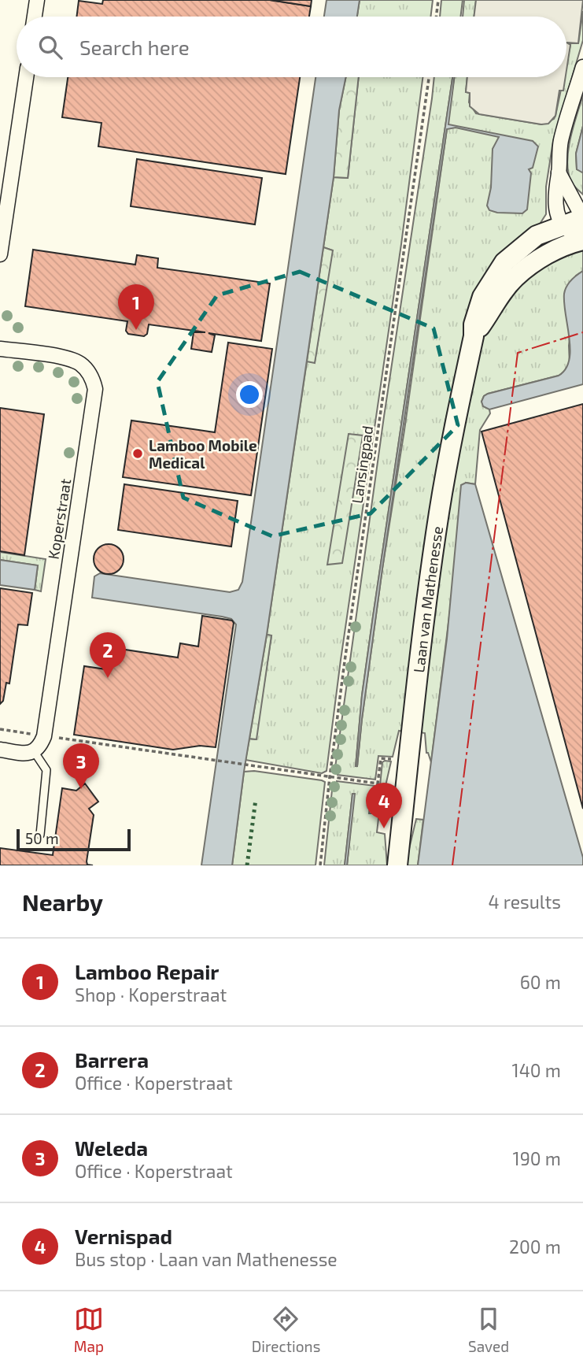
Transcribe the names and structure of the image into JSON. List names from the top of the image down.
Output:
{
  "streets": {
    "street": ["Koperstraat", "Laan van Mathenesse"],
    "path": ["Lansingpad"]
  },
  "places": ["Lamboo Mobile Medical"],
  "scale_bar": "50 m",
  "page": {
    "search": "Search here",
    "pins": [
      "1",
      "2",
      "3",
      "4"
    ],
    "scale": "50 m",
    "heading": ["Nearby", "4 results"],
    "list": [
      {
        "mark": "1",
        "name": "Lamboo Repair",
        "note": "Shop · Koperstraat",
        "value": "60 m"
      },
      {
        "mark": "2",
        "name": "Barrera",
        "note": "Office · Koperstraat",
        "value": "140 m"
      },
      {
        "mark": "3",
        "name": "Weleda",
        "note": "Office · Koperstraat",
        "value": "190 m"
      },
      {
        "mark": "4",
        "name": "Vernispad",
        "note": "Bus stop · Laan van Mathenesse",
        "value": "200 m"
      }
    ],
    "nav": ["Map", "Directions", "Saved"]
  }
}
